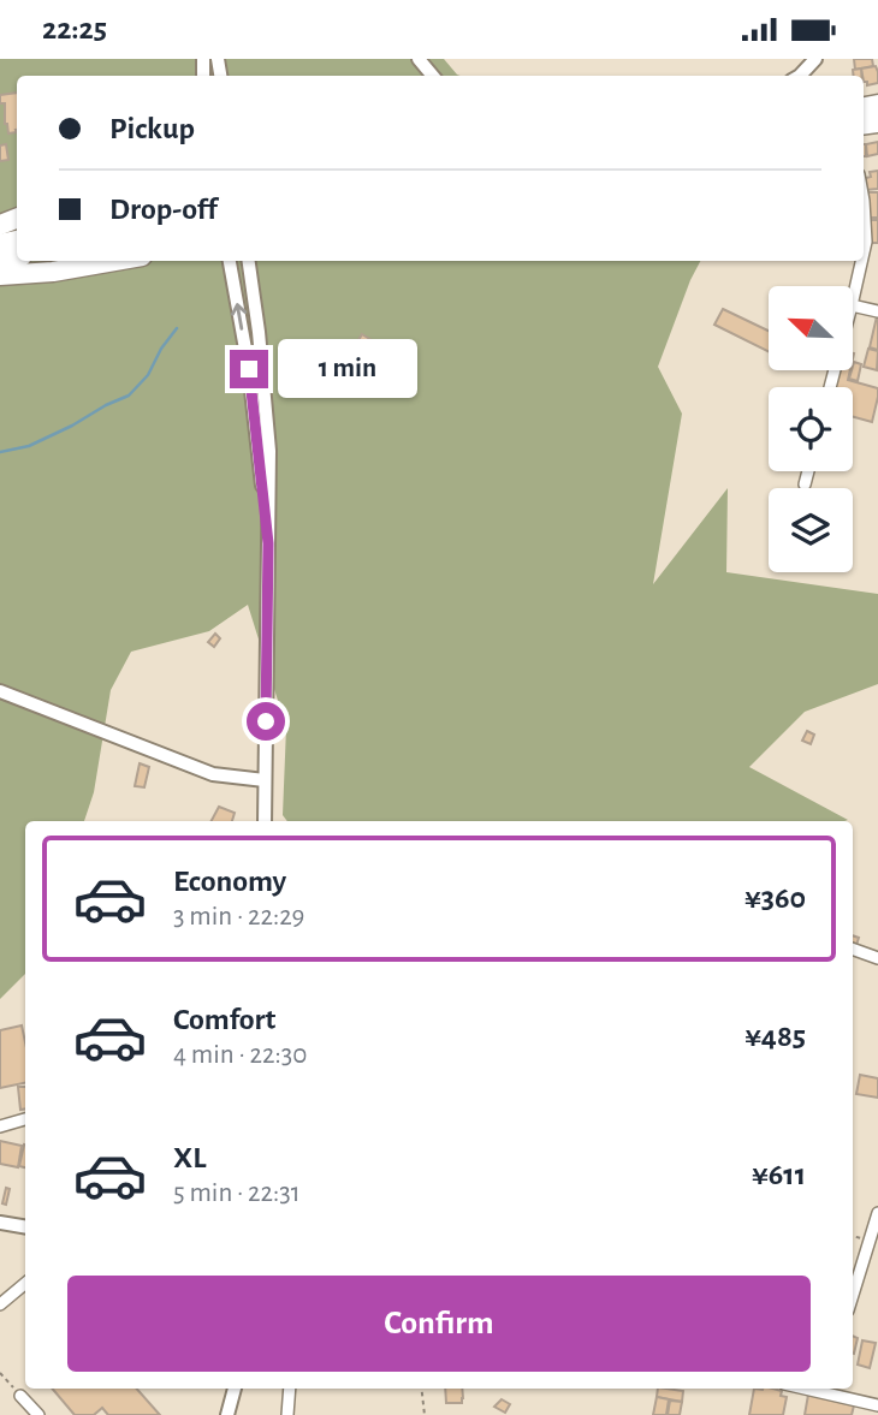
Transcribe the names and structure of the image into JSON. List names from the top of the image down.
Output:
{
  "north": "top left",
  "page": {
    "status": "22:25",
    "banner": ["Pickup", "Drop-off"],
    "bubble": "1 min",
    "list": [
      {
        "name": "Economy",
        "note": "3 min · 22:29",
        "value": "¥360"
      },
      {
        "name": "Comfort",
        "note": "4 min · 22:30",
        "value": "¥485"
      },
      {
        "name": "XL",
        "note": "5 min · 22:31",
        "value": "¥611"
      }
    ],
    "buttons": "Confirm"
  }
}
